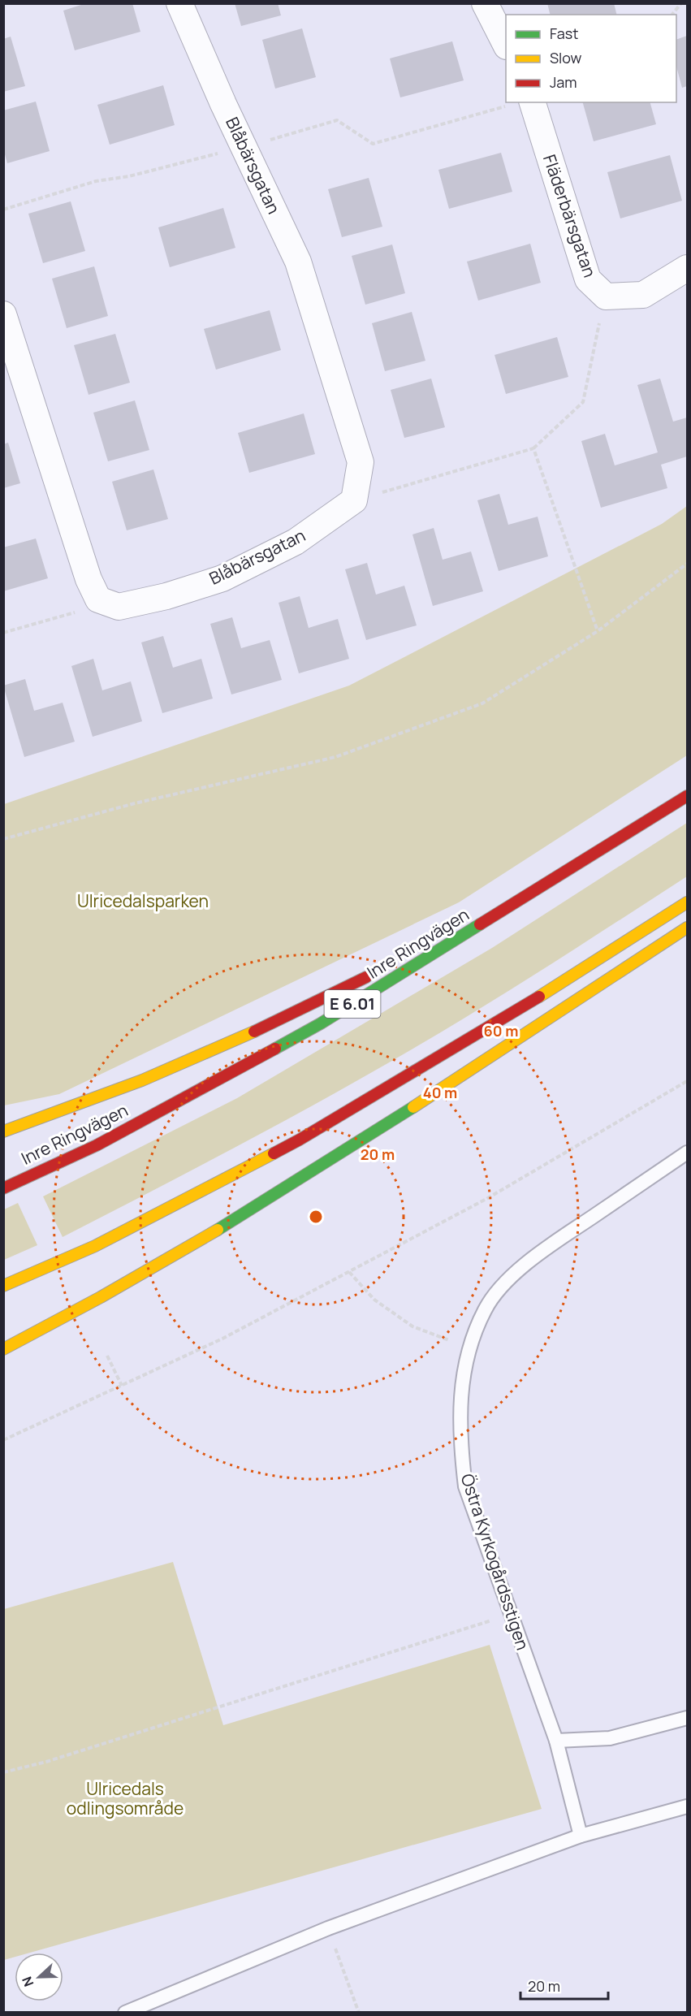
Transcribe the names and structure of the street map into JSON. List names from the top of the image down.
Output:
{
  "streets": {
    "highway": ["Inre Ringvägen", "E 6.01"],
    "street": ["Blåbärsgatan", "Fläderbärsgatan"],
    "lane": ["Östra Kyrkogårdsstigen"]
  },
  "parks": ["Ulricedalsparken", "Ulricedals odlingsområde"],
  "legend": ["Fast", "Slow", "Jam"],
  "scale_bar": "20 m",
  "north": "left",
  "rings": ["60 m", "40 m", "20 m"]
}
